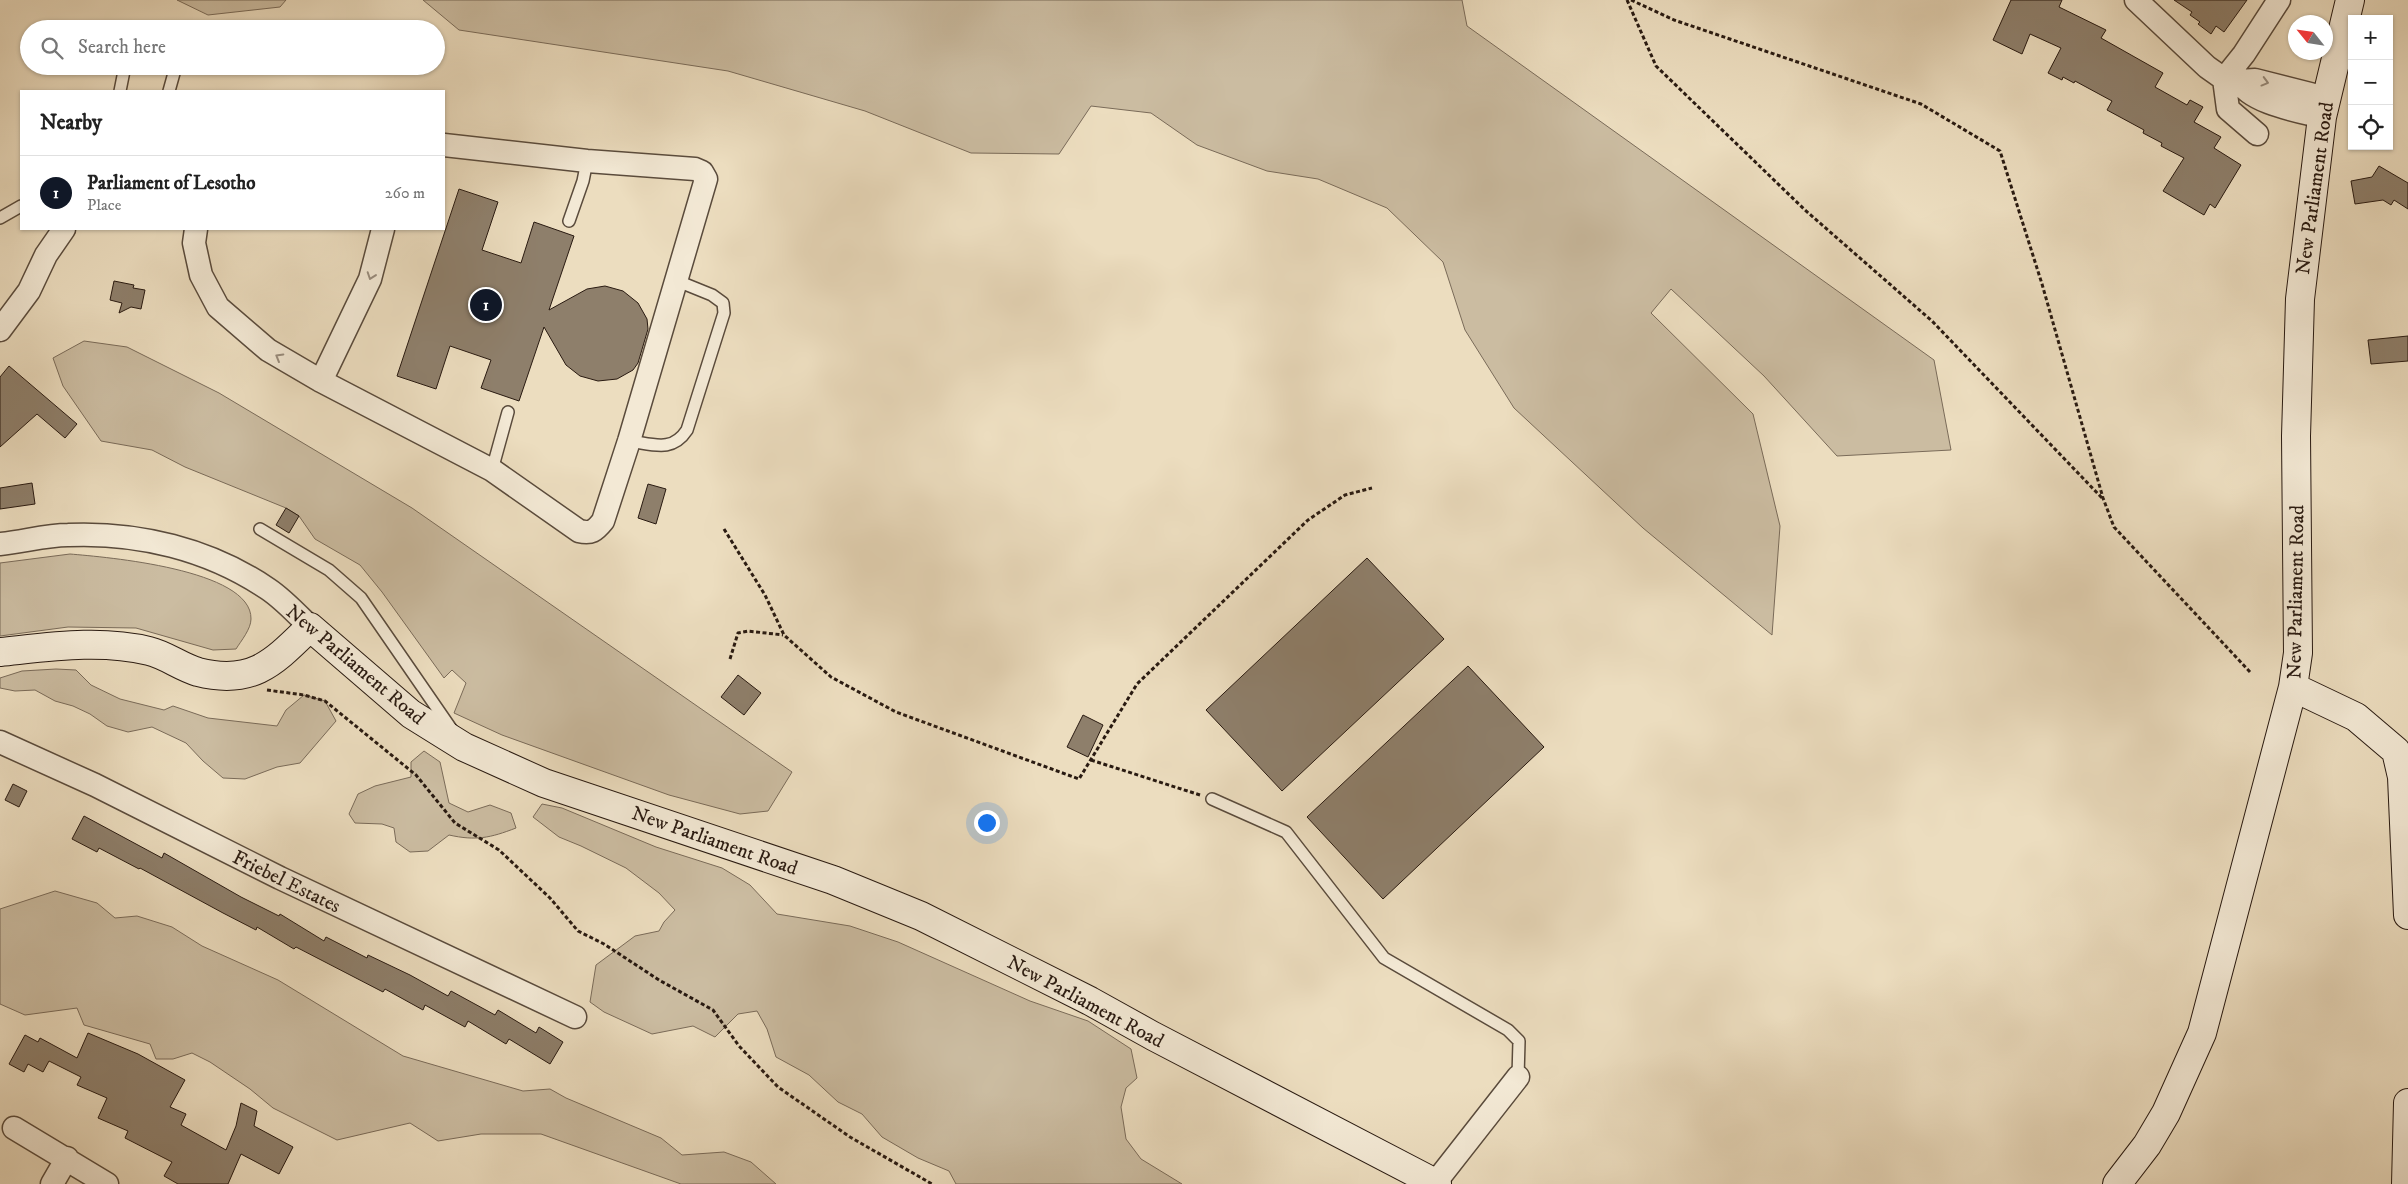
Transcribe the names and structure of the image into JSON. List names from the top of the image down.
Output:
{
  "streets": {
    "street": ["New Parliament Road", "Friebel Estates"]
  },
  "north": "top left",
  "page": {
    "map_buttons": ["+", "−"],
    "search": "Search here",
    "heading": "Nearby",
    "list": [
      {
        "mark": "1",
        "name": "Parliament of Lesotho",
        "note": "Place",
        "value": "260 m"
      }
    ],
    "pins": "1"
  }
}
